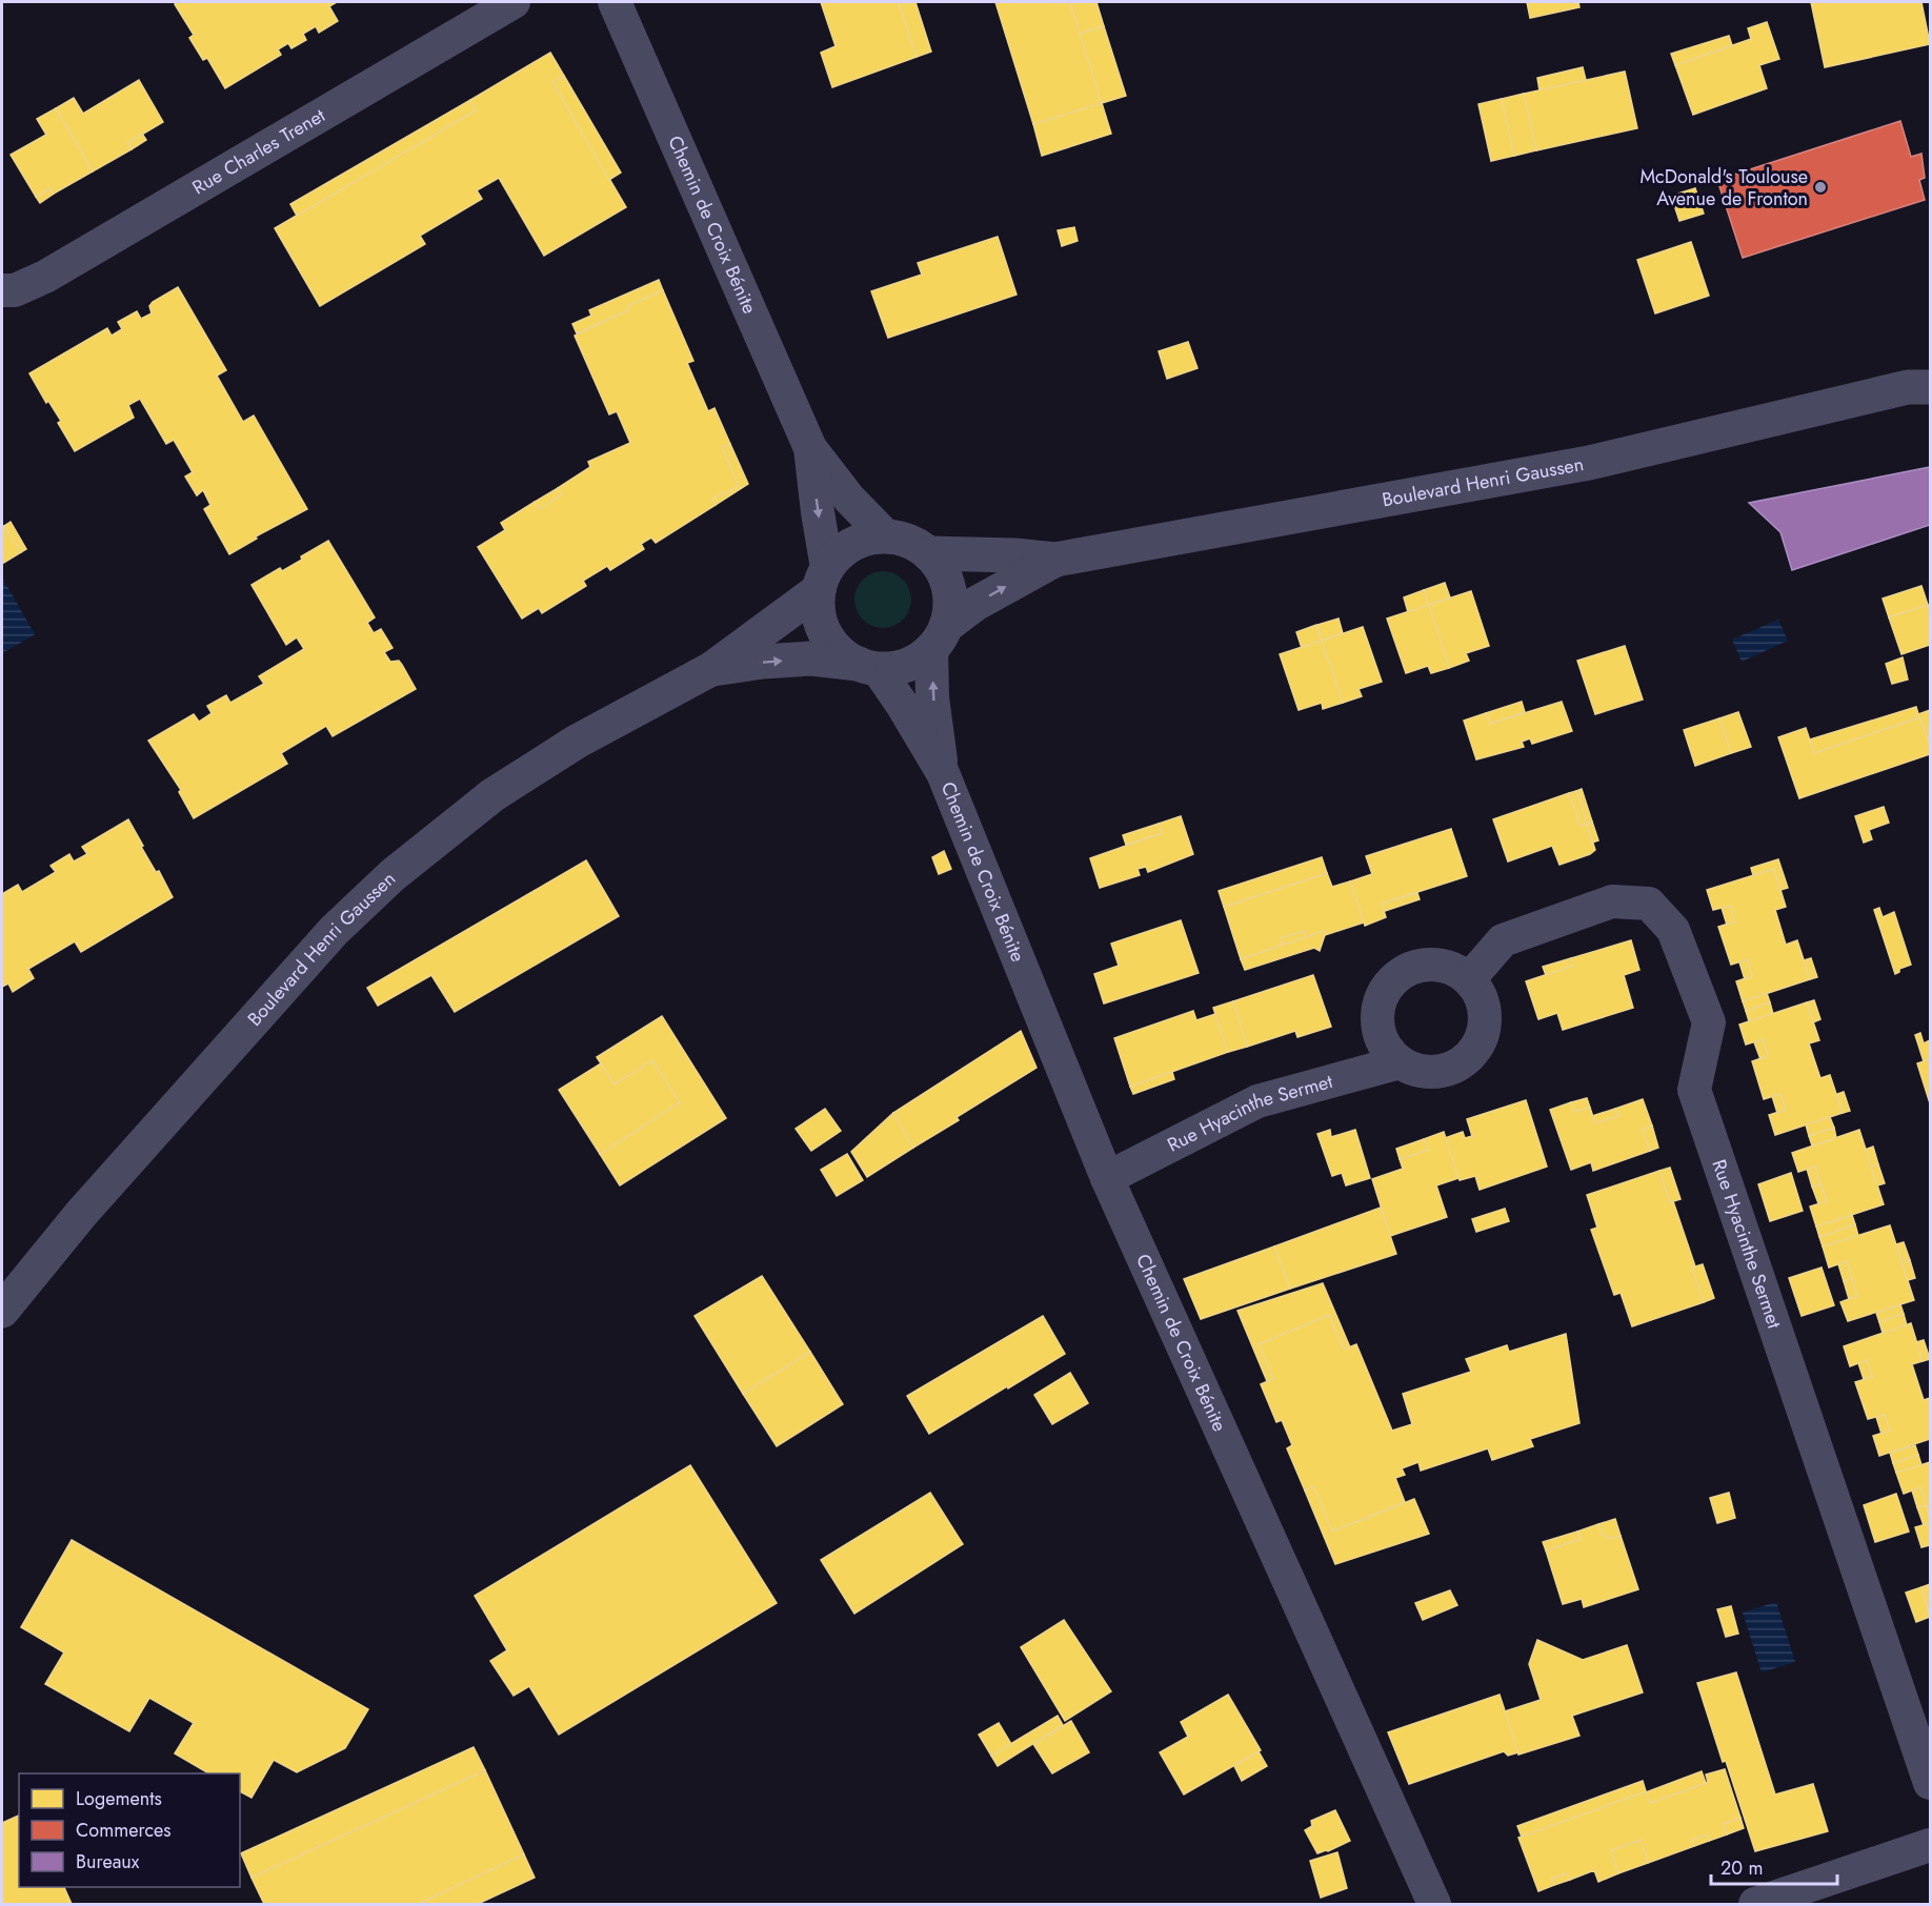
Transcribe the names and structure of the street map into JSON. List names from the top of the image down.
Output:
{
  "streets": {
    "street": [
      "Rue Charles Trenet",
      "Chemin de Croix Bénite",
      "Boulevard Henri Gaussen",
      "Rue Hyacinthe Sermet"
    ]
  },
  "crossings": [
    ["Chemin de Croix Bénite", "Boulevard Henri Gaussen"],
    ["Chemin de Croix Bénite", "Rue Hyacinthe Sermet"]
  ],
  "places": ["McDonald's Toulouse Avenue de Fronton"],
  "legend": ["Logements", "Commerces", "Bureaux"],
  "scale_bar": "20 m"
}
